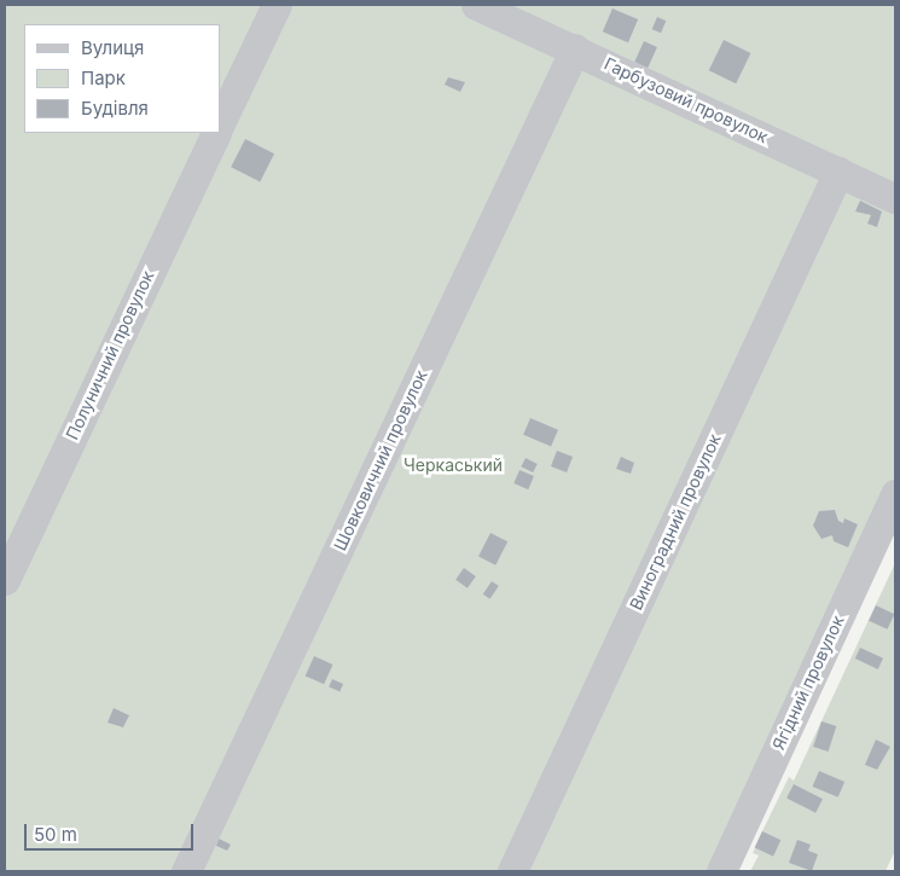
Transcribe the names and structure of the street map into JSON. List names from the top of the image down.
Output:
{
  "streets": {
    "street": [
      "Гарбузовий провулок",
      "Полуничний провулок",
      "Шовковичний провулок",
      "Виноградний провулок",
      "Ягідний провулок"
    ]
  },
  "crossings": [
    ["Гарбузовий провулок", "Шовковичний провулок"],
    ["Гарбузовий провулок", "Виноградний провулок"]
  ],
  "parks": ["Черкаський"],
  "legend": ["Вулиця", "Парк", "Будівля"],
  "scale_bar": "50 m"
}
